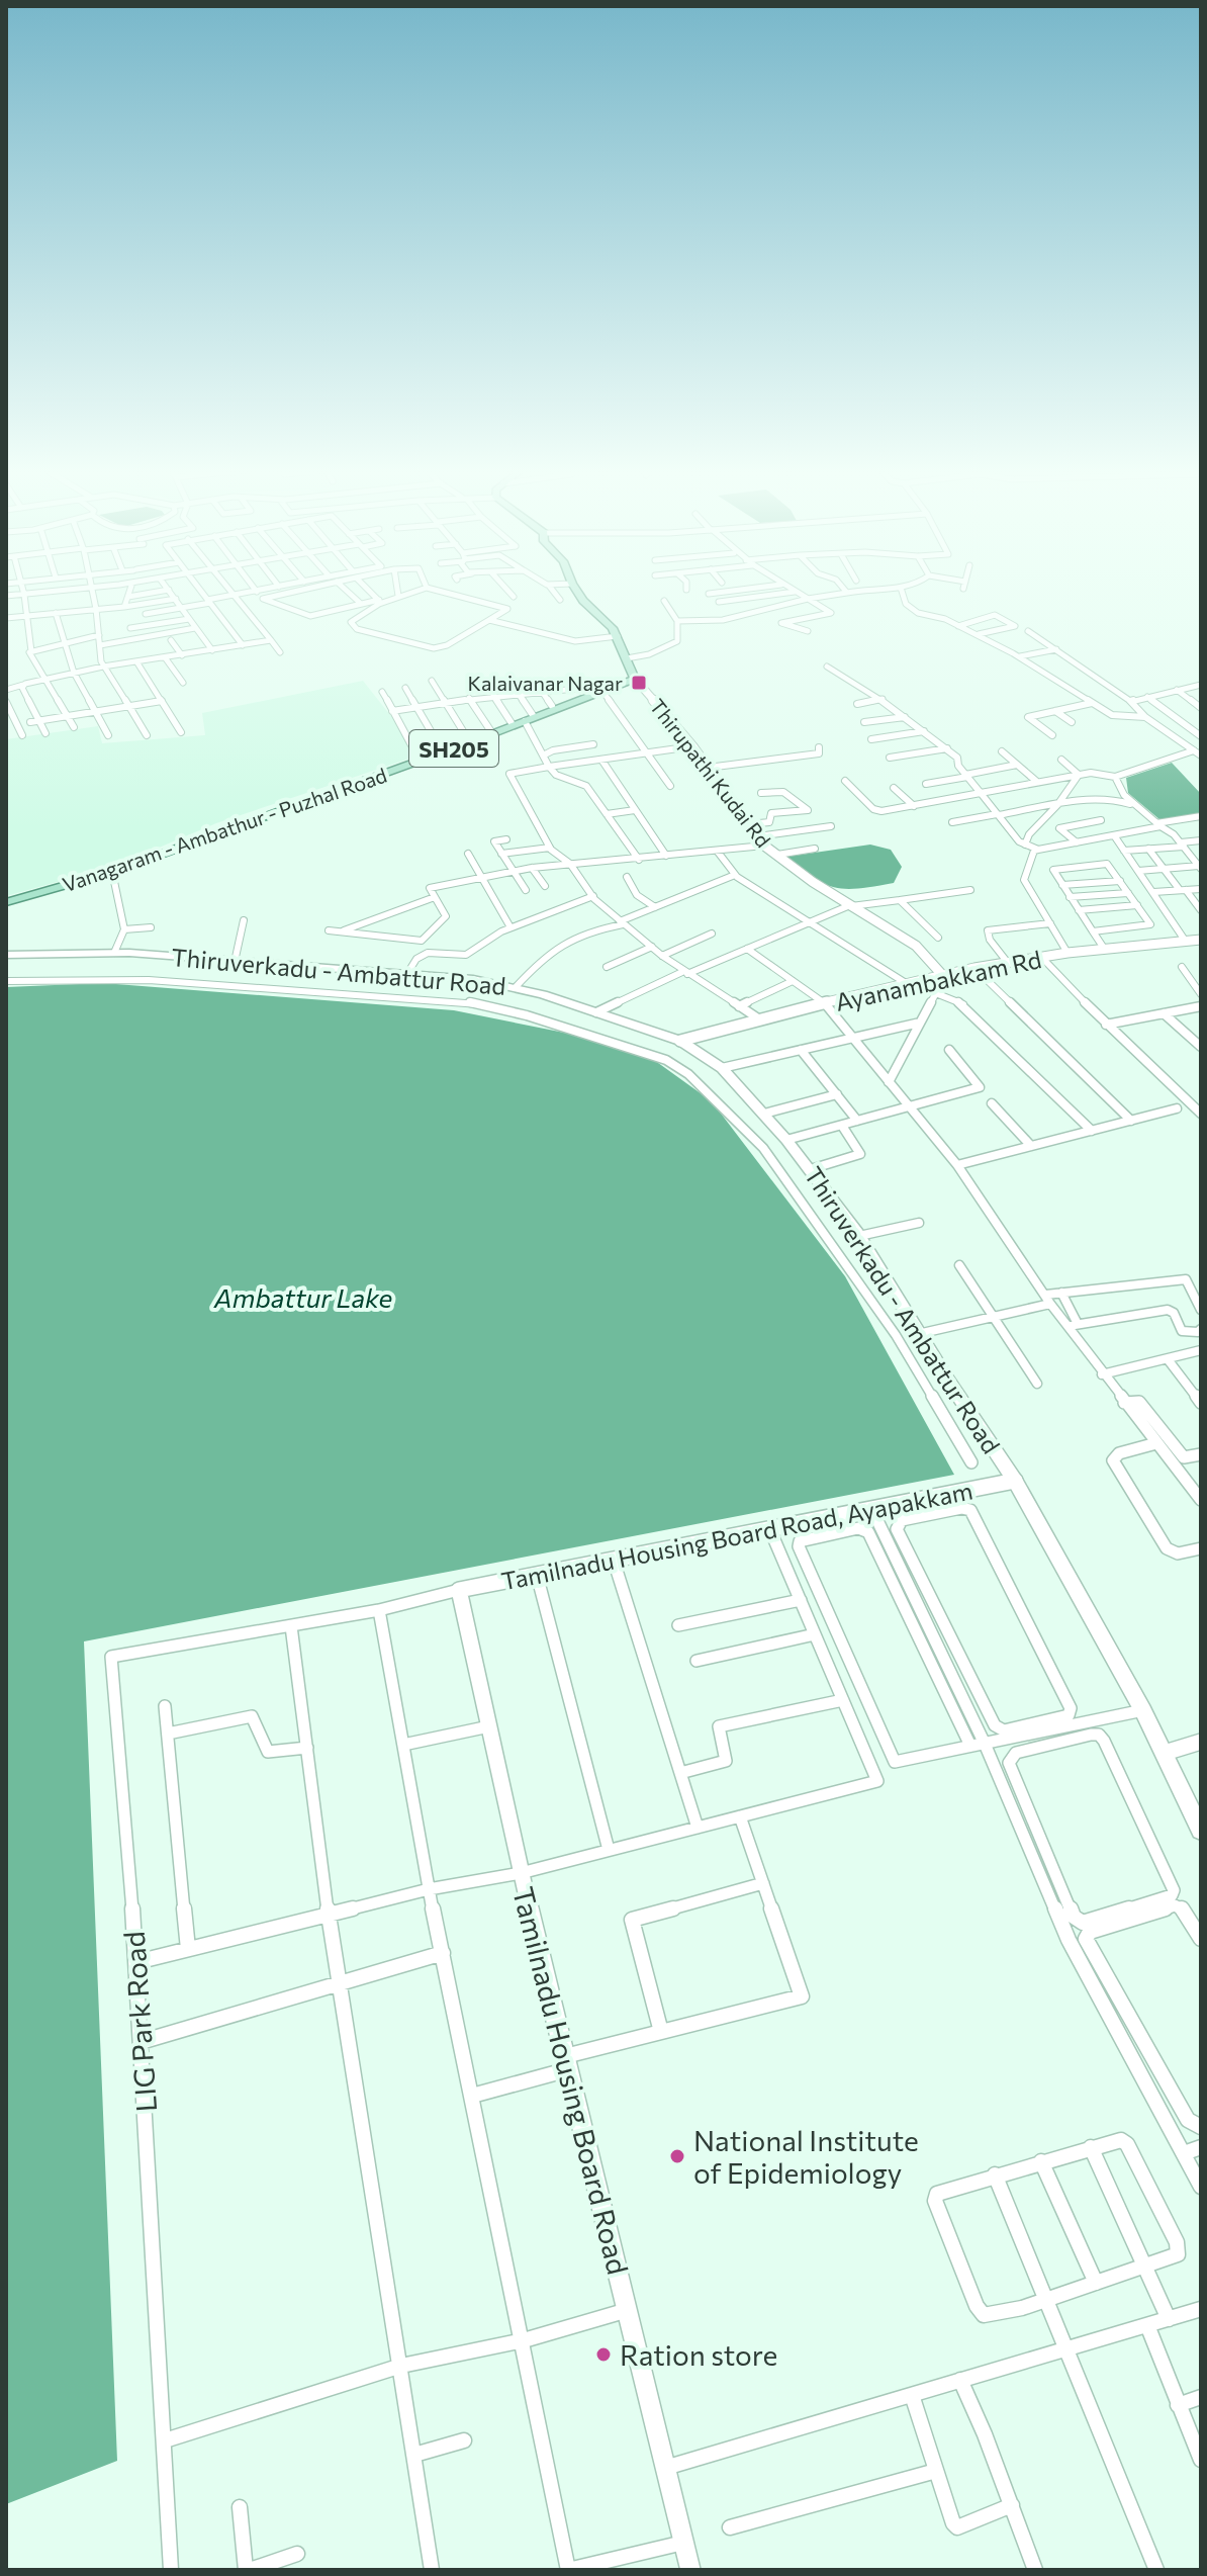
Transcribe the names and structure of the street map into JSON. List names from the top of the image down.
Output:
{
  "streets": {
    "main road": ["SH205", "Vanagaram - Ambathur - Puzhal Road", "Thiruverkadu - Ambattur Road"],
    "street": [
      "Thirupathi Kudai Rd",
      "Ayanambakkam Rd",
      "Tamilnadu Housing Board Road, Ayapakkam",
      "LIG Park Road",
      "Tamilnadu Housing Board Road"
    ]
  },
  "crossings": [
    ["Thirupathi Kudai Rd", "Vanagaram - Ambathur - Puzhal Road"],
    ["Thirupathi Kudai Rd", "Ayanambakkam Rd"],
    ["Thiruverkadu - Ambattur Road", "Ayanambakkam Rd"],
    ["Thiruverkadu - Ambattur Road", "Tamilnadu Housing Board Road, Ayapakkam"],
    ["Tamilnadu Housing Board Road, Ayapakkam", "Tamilnadu Housing Board Road"]
  ],
  "water": ["Ambattur Lake"],
  "places": {
    "transit": ["Kalaivanar Nagar"],
    "other": ["National Institute of Epidemiology", "Ration store"]
  }
}
